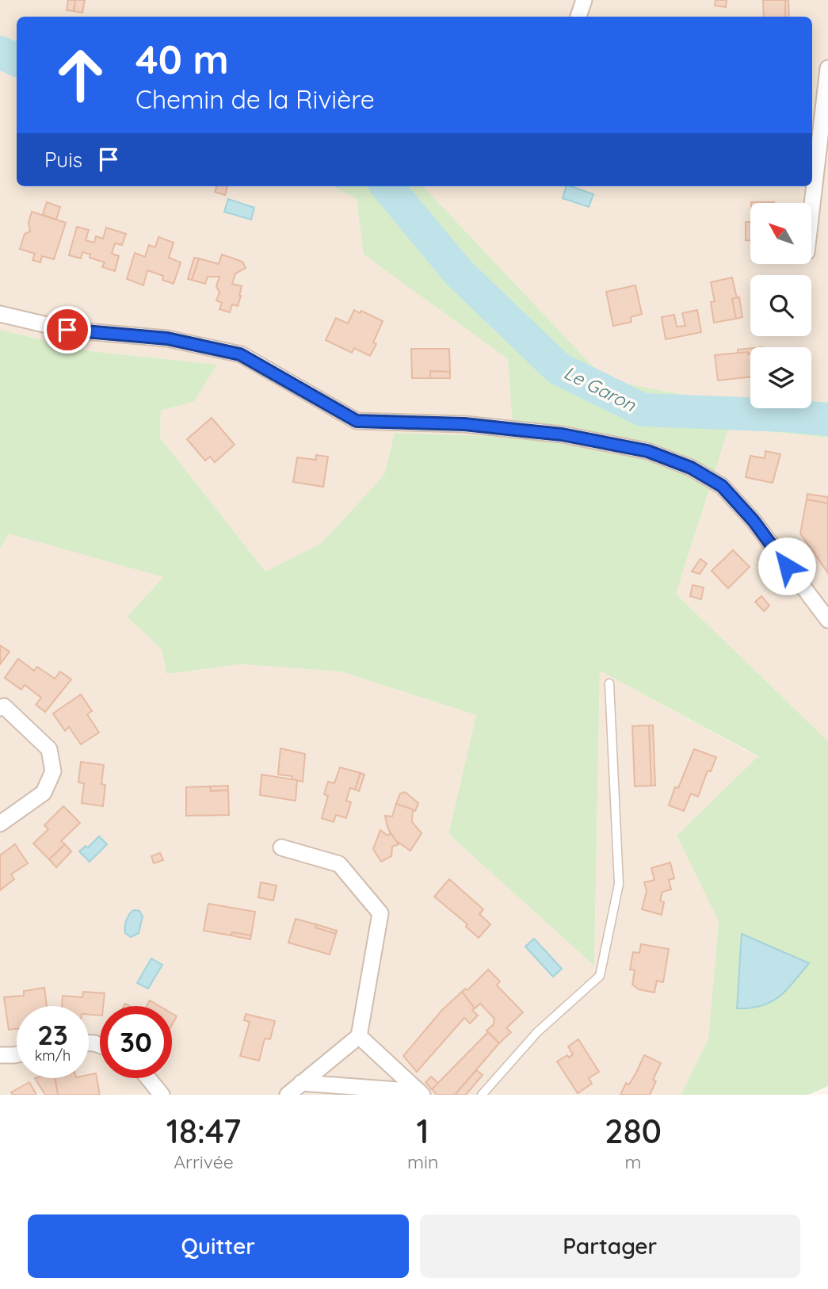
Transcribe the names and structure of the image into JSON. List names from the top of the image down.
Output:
{
  "water": ["Le Garon"],
  "north": "top left",
  "page": {
    "turn": ["40 m", "Chemin de la Rivière"],
    "then": "Puis",
    "speed": "23 km/h",
    "limit": "30",
    "eta": [
      "18:47",
      "Arrivée",
      "1",
      "min",
      "280",
      "m"
    ],
    "buttons": ["Quitter", "Partager"]
  }
}
